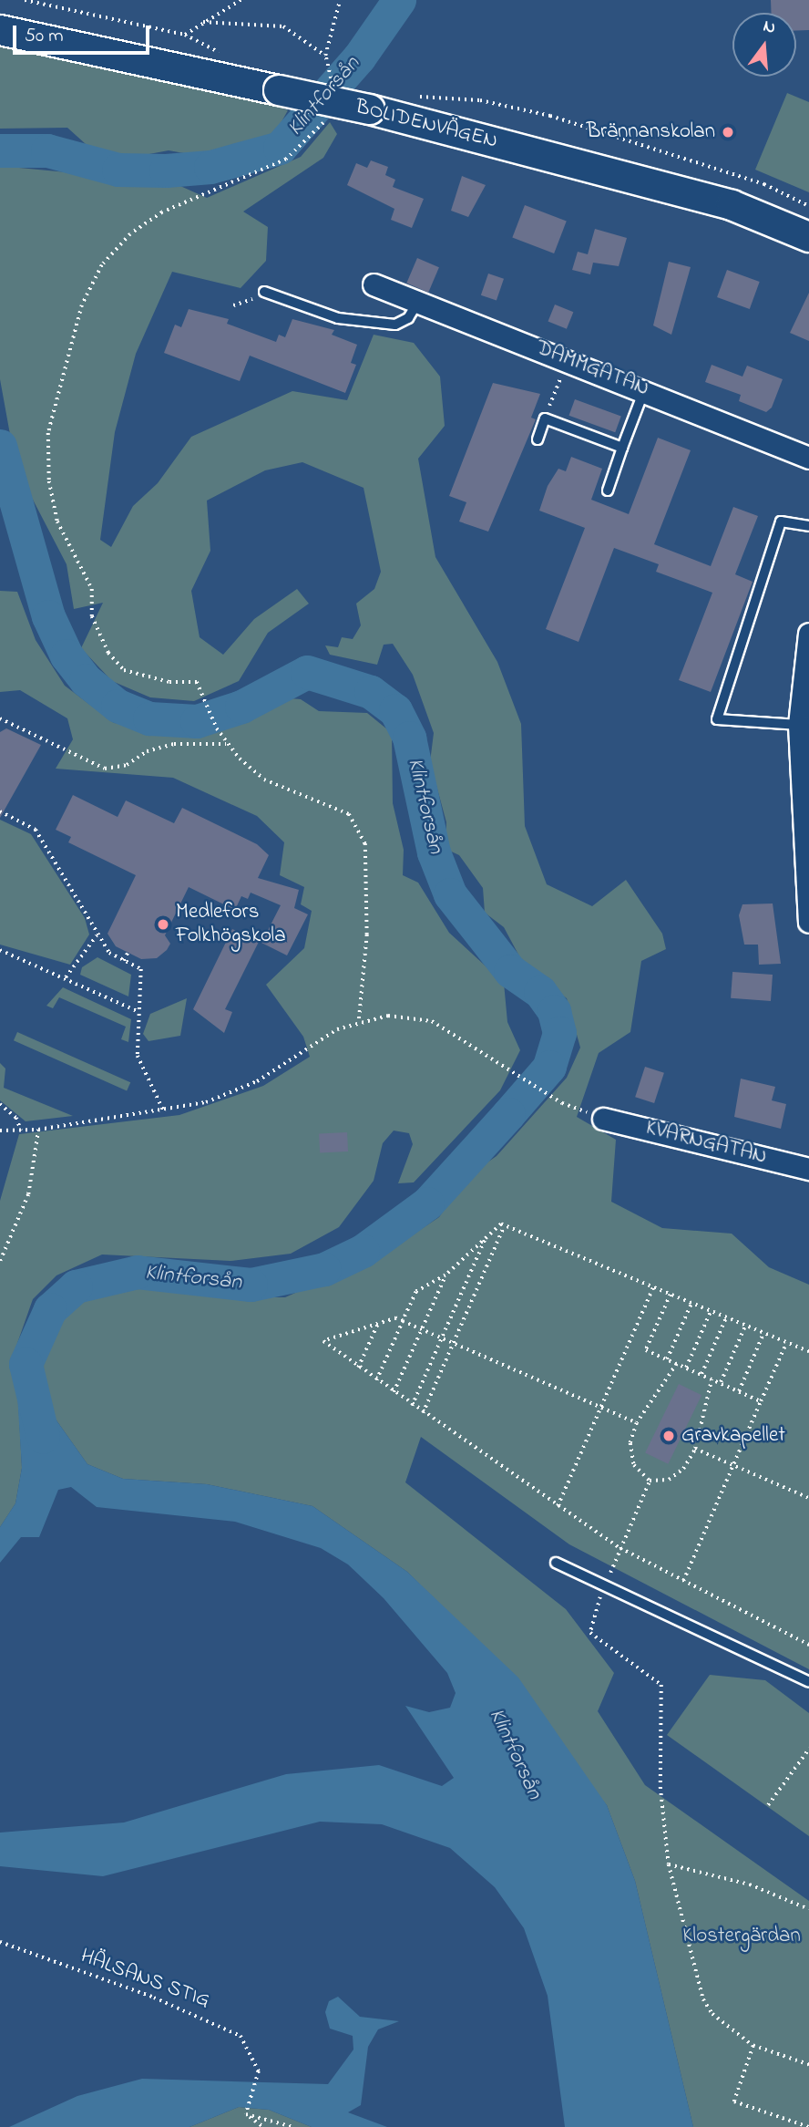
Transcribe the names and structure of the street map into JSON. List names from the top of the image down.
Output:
{
  "streets": {
    "main road": ["BOLIDENVÄGEN"],
    "street": ["DAMMGATAN", "KVARNGATAN"],
    "path": ["HÄLSANS STIG"]
  },
  "water": ["Klintforsån"],
  "parks": ["Klostergärdan"],
  "places": ["Brännanskolan", "Medlefors Folkhögskola", "Gravkapellet"],
  "scale_bar": "50 m",
  "north": "top"
}
